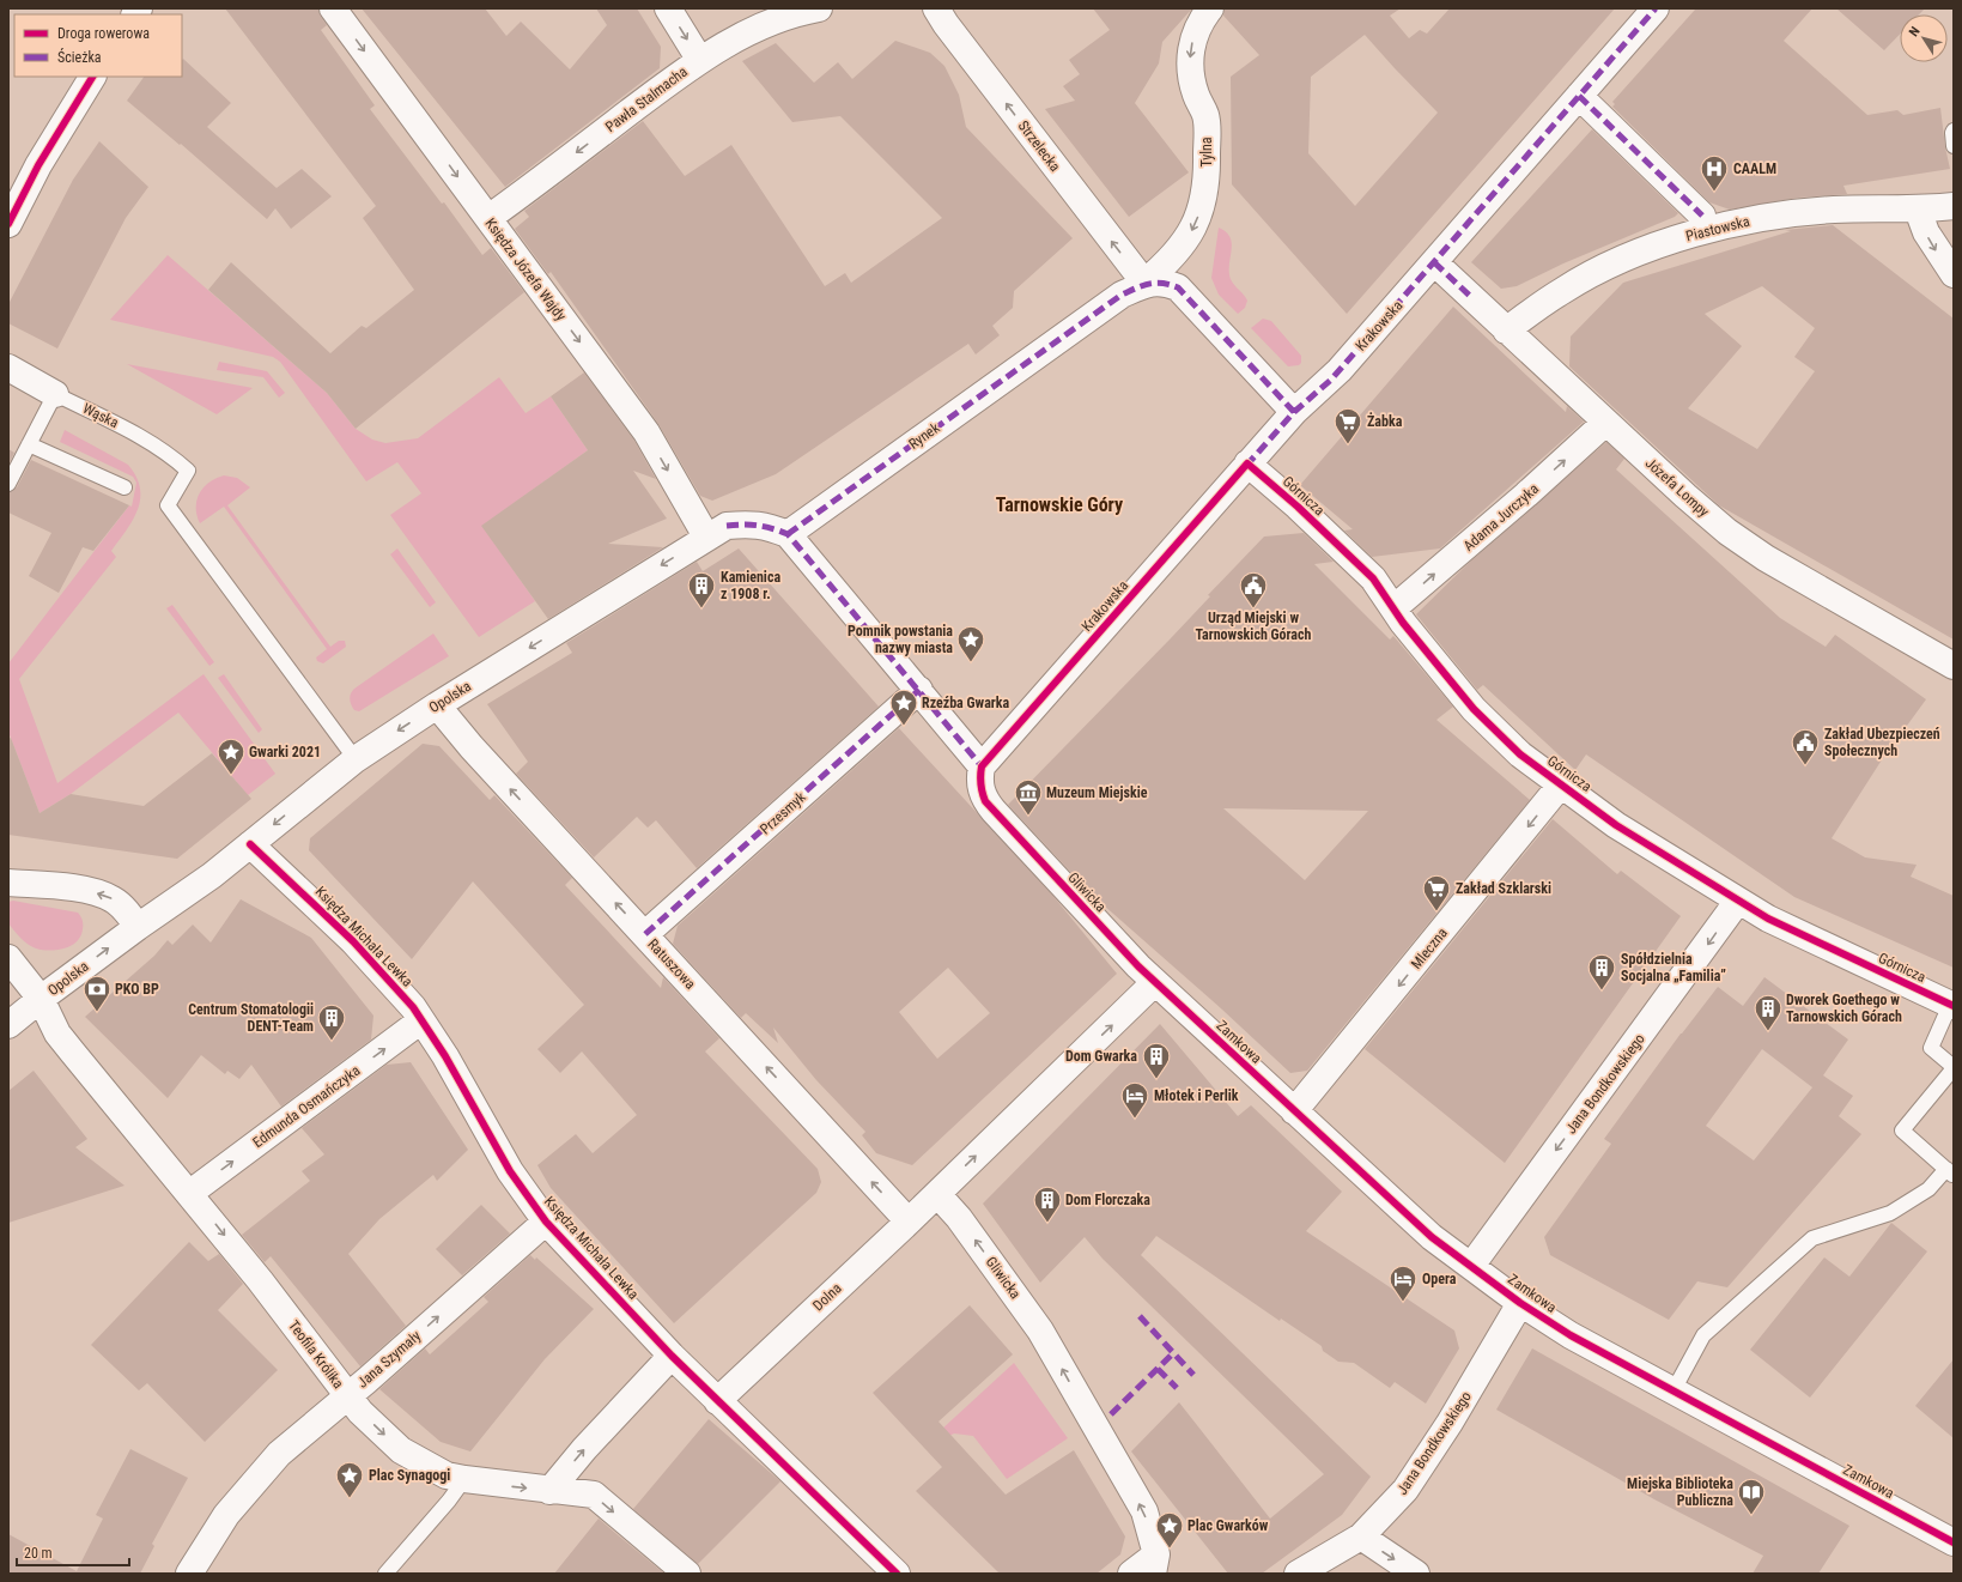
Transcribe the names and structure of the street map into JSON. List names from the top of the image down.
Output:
{
  "streets": {
    "street": [
      "Pawła Stalmacha",
      "Strzelecka",
      "Tylna",
      "Piastowska",
      "Księdza Józefa Wajdy",
      "Krakowska",
      "Wąska",
      "Rynek",
      "Józefa Lompy",
      "Górnicza",
      "Adama Jurczyka",
      "Opolska",
      "Przesmyk",
      "Gliwicka",
      "Księdza Michała Lewka",
      "Mleczna",
      "Ratuszowa",
      "Zamkowa",
      "Jana Bondkowskiego",
      "Edmunda Osmańczyka",
      "Dolna",
      "Teofila Królika",
      "Jana Szymały"
    ]
  },
  "crossings": [
    ["Pawła Stalmacha", "Księdza Józefa Wajdy"],
    ["Strzelecka", "Tylna"],
    ["Strzelecka", "Rynek"],
    ["Tylna", "Rynek"],
    ["Piastowska", "Józefa Lompy"],
    ["Księdza Józefa Wajdy", "Opolska"],
    ["Krakowska", "Józefa Lompy"],
    ["Krakowska", "Górnicza"],
    ["Krakowska", "Gliwicka"],
    ["Wąska", "Opolska"],
    ["Rynek", "Opolska"],
    ["Józefa Lompy", "Adama Jurczyka"],
    ["Górnicza", "Adama Jurczyka"],
    ["Górnicza", "Mleczna"],
    ["Górnicza", "Jana Bondkowskiego"],
    ["Opolska", "Księdza Michała Lewka"],
    ["Opolska", "Ratuszowa"],
    ["Opolska", "Teofila Królika"],
    ["Przesmyk", "Ratuszowa"],
    ["Gliwicka", "Zamkowa"],
    ["Gliwicka", "Dolna"],
    ["Księdza Michała Lewka", "Edmunda Osmańczyka"],
    ["Księdza Michała Lewka", "Dolna"],
    ["Księdza Michała Lewka", "Jana Szymały"],
    ["Mleczna", "Zamkowa"],
    ["Ratuszowa", "Dolna"],
    ["Zamkowa", "Jana Bondkowskiego"],
    ["Edmunda Osmańczyka", "Teofila Królika"],
    ["Teofila Królika", "Jana Szymały"]
  ],
  "one_way": [
    "Pawła Stalmacha",
    "Strzelecka",
    "Tylna",
    "Księdza Józefa Wajdy",
    "Adama Jurczyka",
    "Gliwicka",
    "Mleczna",
    "Ratuszowa",
    "Jana Bondkowskiego",
    "Edmunda Osmańczyka",
    "Teofila Królika"
  ],
  "districts": ["Tarnowskie Góry"],
  "places": {
    "hospital": ["CAALM"],
    "supermarket": ["Żabka", "Zakład Szklarski"],
    "building": [
      "Kamienica z 1908 r.",
      "Spółdzielnia Socjalna „Familia”",
      "Dworek Goethego w Tarnowskich Górach",
      "Centrum Stomatologii DENT-Team",
      "Dom Gwarka",
      "Dom Florczaka"
    ],
    "public building": ["Urząd Miejski w Tarnowskich Górach", "Zakład Ubezpieczeń Społecznych"],
    "place": [
      "Pomnik powstania nazwy miasta",
      "Rzeźba Gwarka",
      "Gwarki 2021",
      "Plac Synagogi",
      "Plac Gwarków"
    ],
    "museum": ["Muzeum Miejskie"],
    "bank": ["PKO BP"],
    "hotel": ["Młotek i Perlik", "Opera"],
    "library": ["Miejska Biblioteka Publiczna"]
  },
  "legend": ["Droga rowerowa", "Ścieżka"],
  "scale_bar": "20 m",
  "north": "top left"
}
